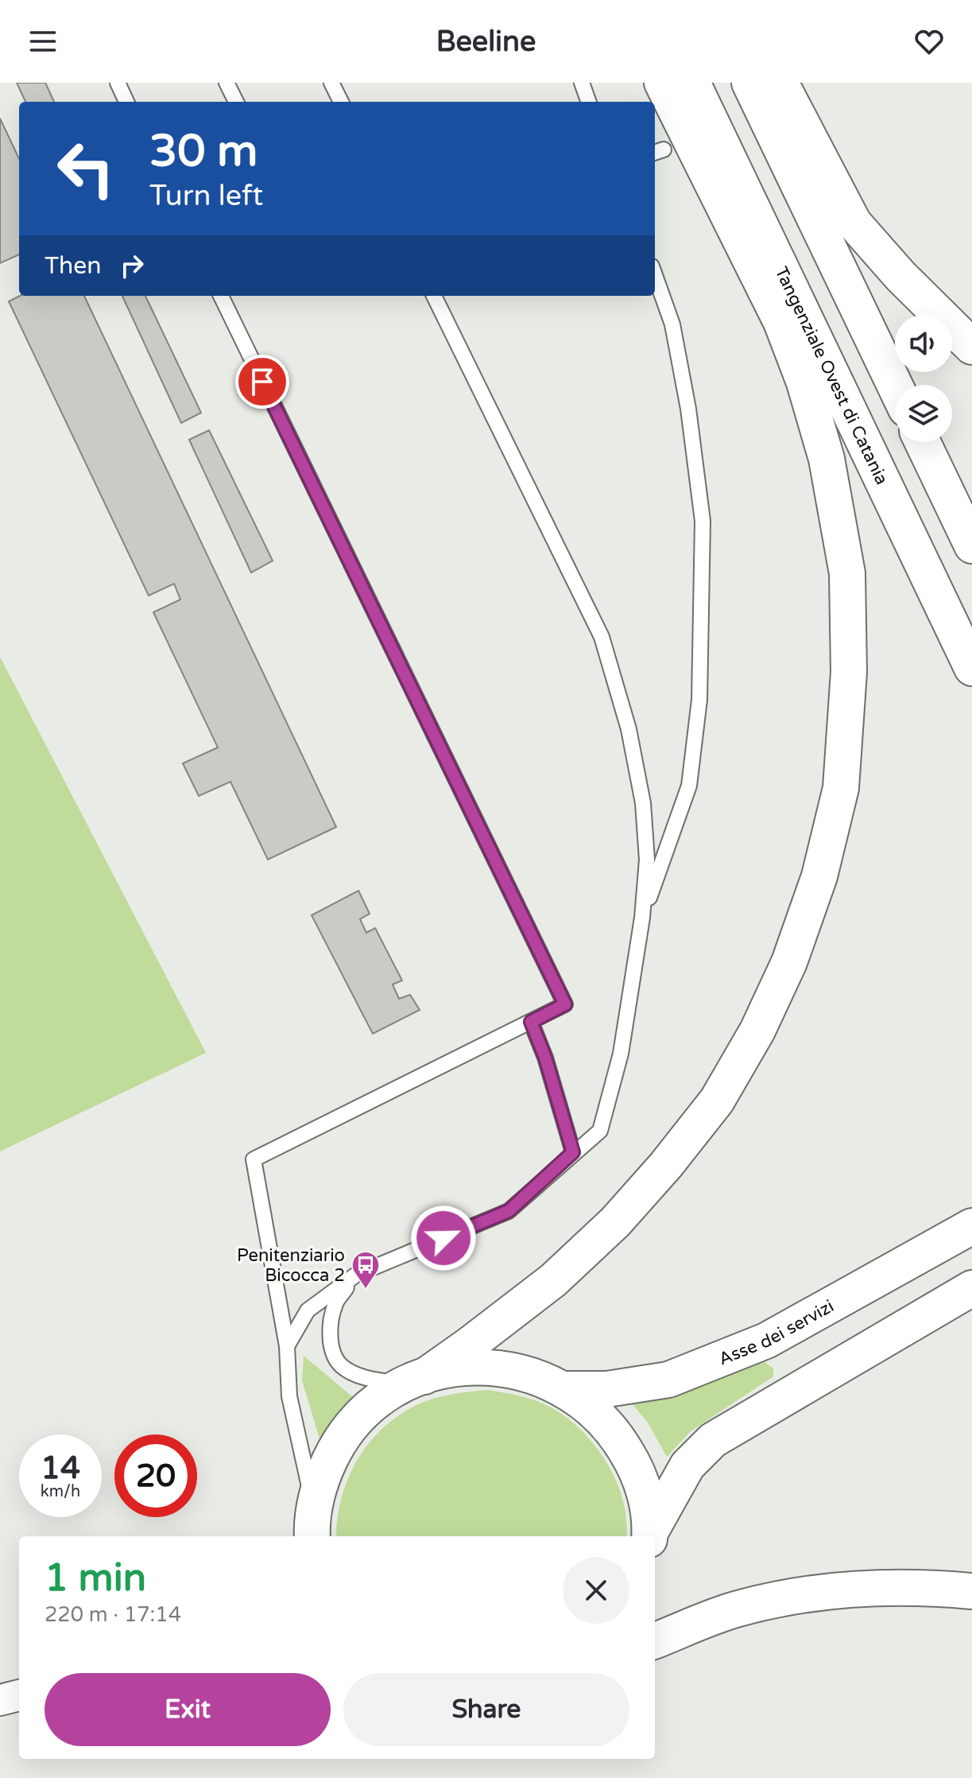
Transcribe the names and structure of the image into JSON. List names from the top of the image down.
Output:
{
  "streets": {
    "main road": ["Tangenziale Ovest di Catania", "Asse dei servizi"]
  },
  "places": {
    "bus stop": ["Penitenziario Bicocca 2"]
  },
  "page": {
    "header": "Beeline",
    "turn": ["30 m", "Turn left"],
    "then": "Then",
    "speed": "14 km/h",
    "limit": "20",
    "heading": ["1 min", "220 m · 17:14"],
    "buttons": ["Exit", "Share"]
  }
}
